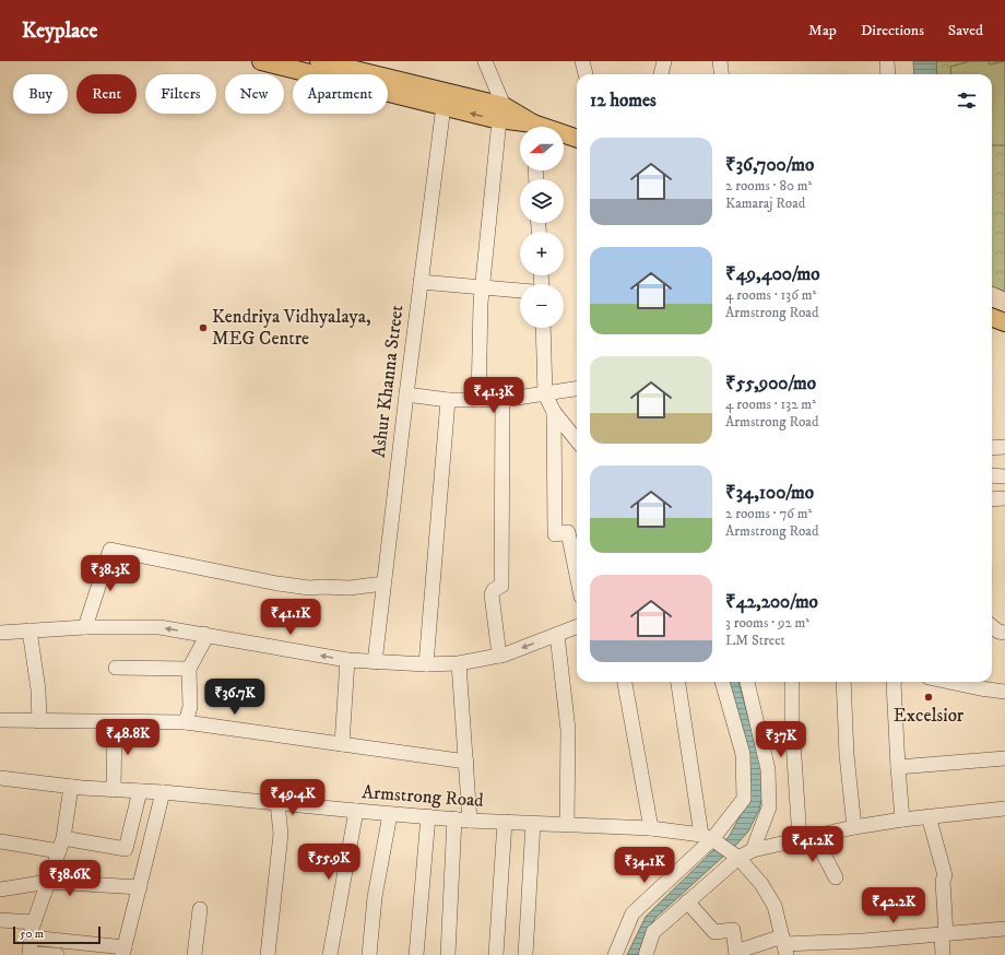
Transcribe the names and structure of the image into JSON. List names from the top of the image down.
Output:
{
  "streets": {
    "street": ["Ashur Khanna Street", "Armstrong Road"]
  },
  "places": ["Kendriya Vidhyalaya, MEG Centre", "Excelsior"],
  "scale_bar": "50 m",
  "north": "left",
  "page": {
    "header": "Keyplace",
    "nav": ["Map", "Directions", "Saved"],
    "chip": [
      "Buy",
      "Rent",
      "Filters",
      "New",
      "Apartment"
    ],
    "heading": "12 homes",
    "map_buttons": ["+", "−"],
    "list": [
      {
        "name": "₹36,700/mo",
        "note": "2 rooms · 80 m² · Kamaraj Road"
      },
      {
        "name": "₹49,400/mo",
        "note": "4 rooms · 136 m² · Armstrong Road"
      },
      {
        "name": "₹55,900/mo",
        "note": "4 rooms · 132 m² · Armstrong Road"
      },
      {
        "name": "₹34,100/mo",
        "note": "2 rooms · 76 m² · Armstrong Road"
      },
      {
        "name": "₹42,200/mo",
        "note": "3 rooms · 92 m² · LM Street"
      }
    ],
    "price": [
      "₹41.3K",
      "₹38.3K",
      "₹41.1K",
      "₹36.7K",
      "₹48.8K",
      "₹37K",
      "₹49.4K",
      "₹41.2K",
      "₹55.9K",
      "₹34.1K",
      "₹38.6K",
      "₹42.2K"
    ],
    "scale": "50 m"
  }
}
